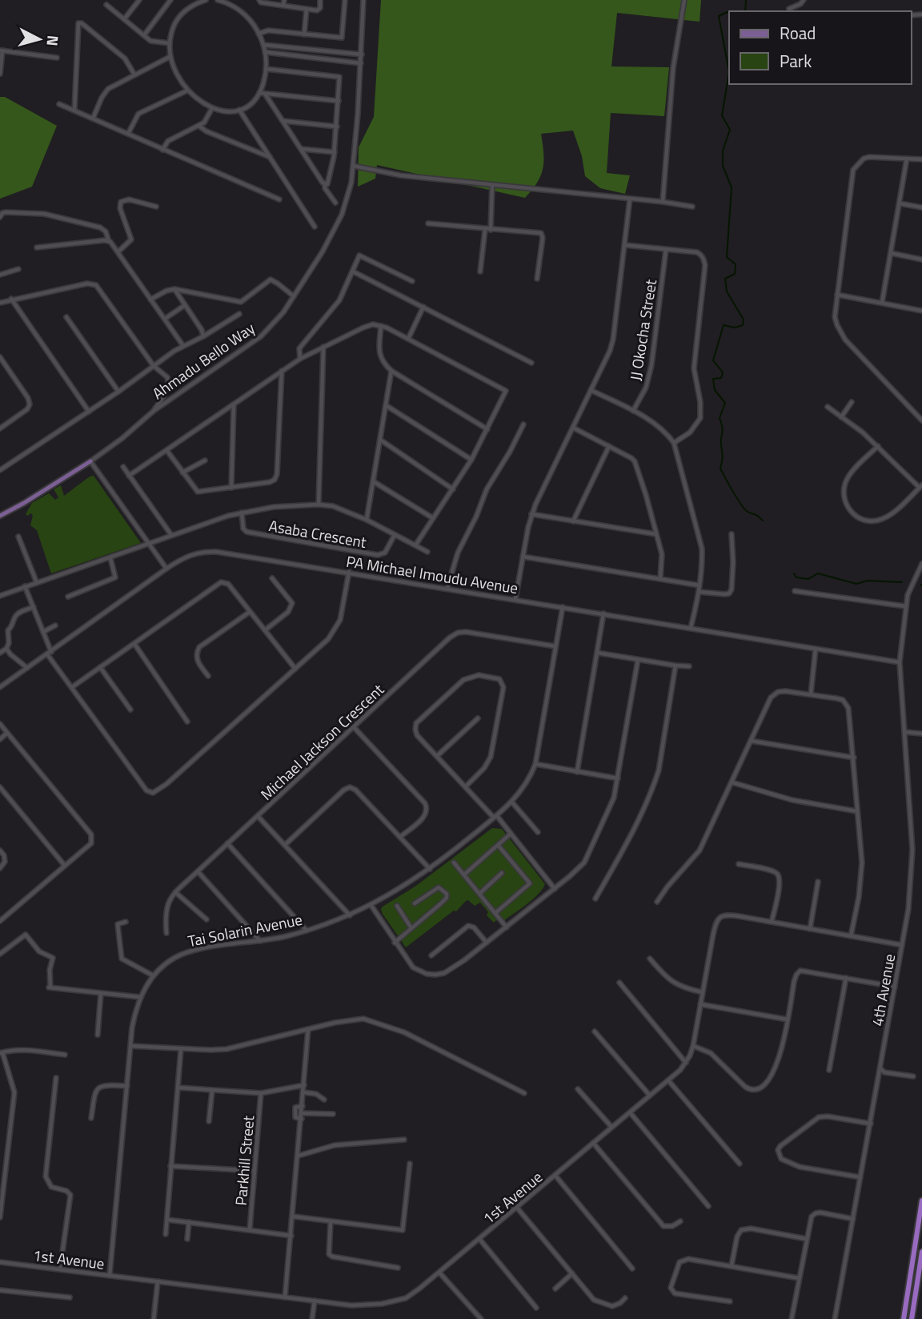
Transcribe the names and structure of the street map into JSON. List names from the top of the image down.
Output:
{
  "streets": {
    "main road": ["Ahmadu Bello Way"],
    "street": [
      "JJ Okocha Street",
      "Asaba Crescent",
      "PA Michael Imoudu Avenue",
      "Michael Jackson Crescent",
      "Tai Solarin Avenue",
      "4th Avenue",
      "Parkhill Street",
      "1st Avenue"
    ]
  },
  "crossings": [
    ["PA Michael Imoudu Avenue", "Tai Solarin Avenue"],
    ["PA Michael Imoudu Avenue", "4th Avenue"],
    ["Michael Jackson Crescent", "Tai Solarin Avenue"],
    ["Tai Solarin Avenue", "1st Avenue"],
    ["4th Avenue", "1st Avenue"]
  ],
  "legend": ["Road", "Park"],
  "north": "right"
}
